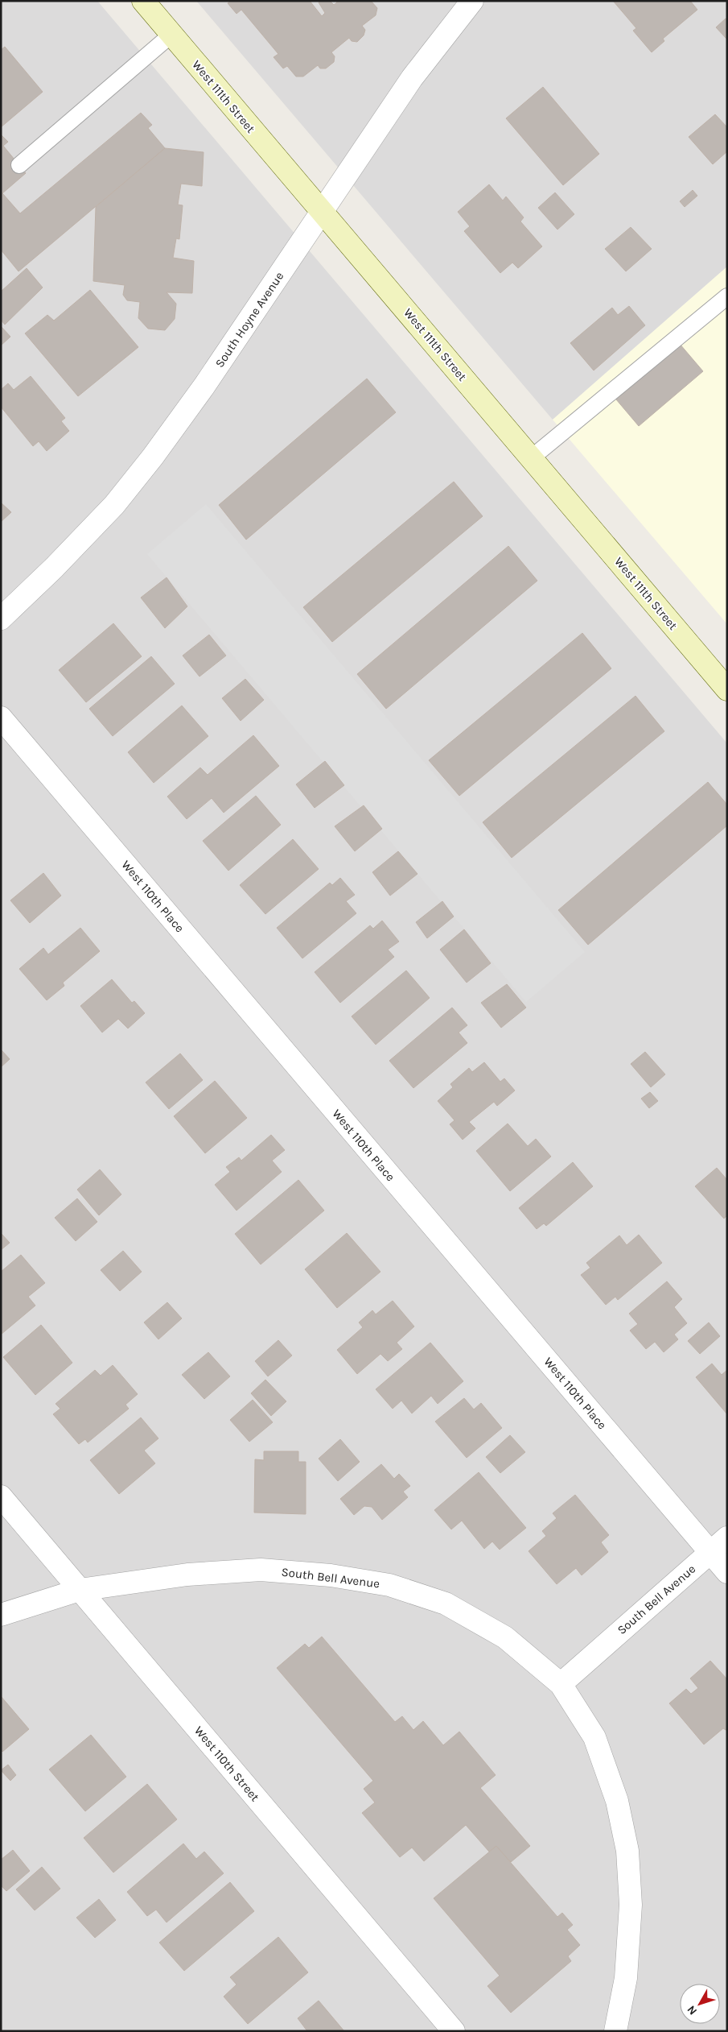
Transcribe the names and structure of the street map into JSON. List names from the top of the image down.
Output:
{
  "streets": {
    "main road": ["West 111th Street"],
    "street": [
      "South Hoyne Avenue",
      "West 110th Place",
      "South Bell Avenue",
      "West 110th Street"
    ]
  },
  "crossings": [
    ["West 111th Street", "South Hoyne Avenue"],
    ["West 110th Place", "South Bell Avenue"],
    ["South Bell Avenue", "West 110th Street"]
  ],
  "north": "bottom left"
}
